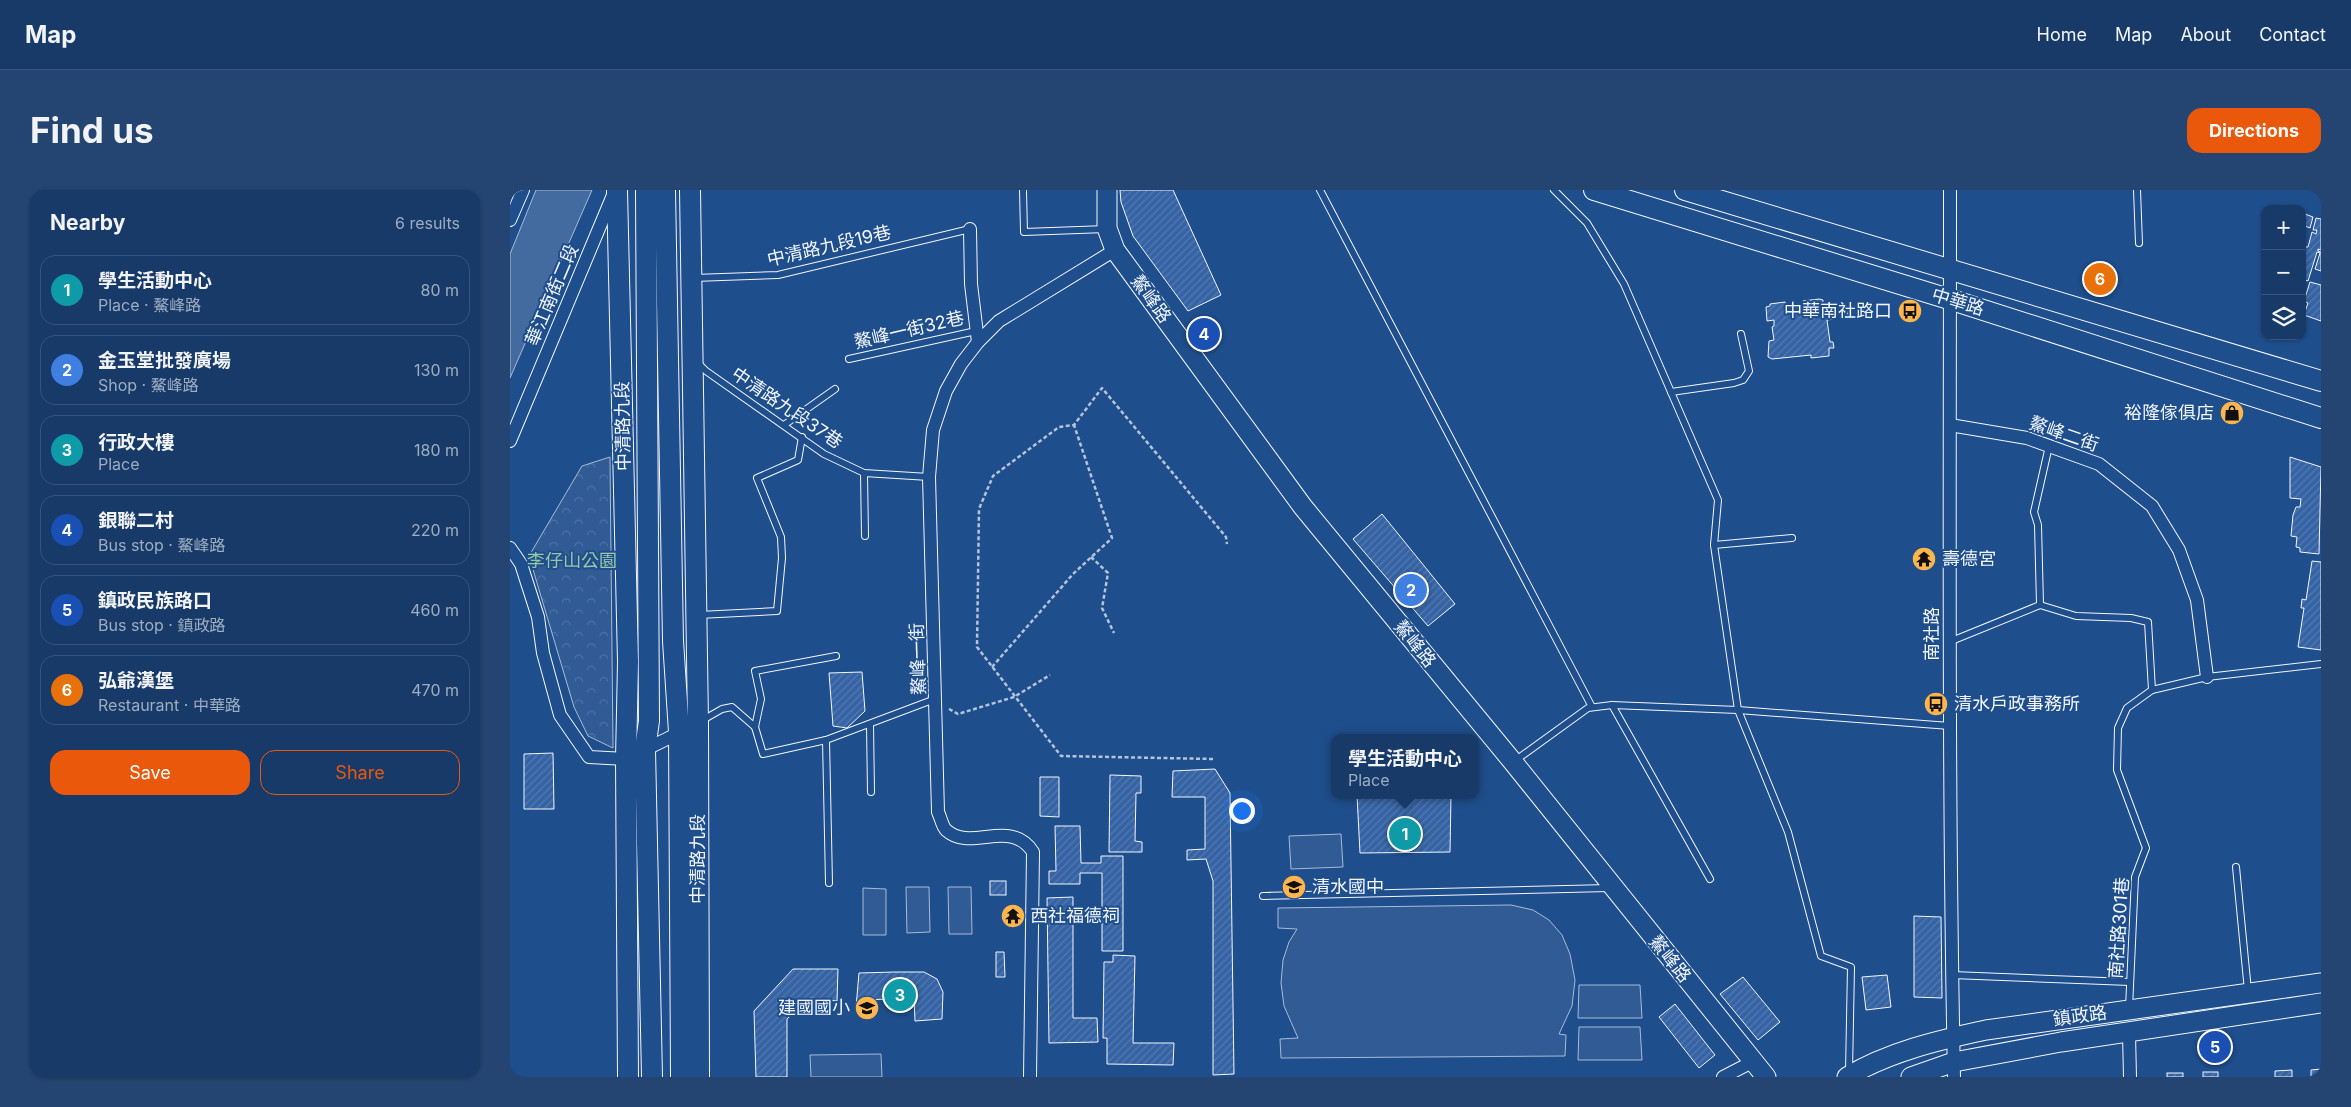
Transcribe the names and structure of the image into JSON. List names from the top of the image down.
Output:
{
  "streets": {
    "main road": ["中華路", "中清路九段"],
    "street": [
      "華江南街二段",
      "鰲峰路",
      "鰲峰二街",
      "南社路",
      "鰲峰一街",
      "鎮政路"
    ],
    "lane": [
      "中清路九段19巷",
      "鰲峰一街32巷",
      "中清路九段37巷",
      "南社路301巷"
    ]
  },
  "crossings": [
    ["中清路九段19巷", "中清路九段"],
    ["華江南街二段", "中清路九段"],
    ["鰲峰路", "鰲峰一街"],
    ["中華路", "南社路"],
    ["鰲峰一街32巷", "鰲峰一街"],
    ["中清路九段37巷", "中清路九段"],
    ["中清路九段37巷", "鰲峰一街"],
    ["鰲峰二街", "南社路"],
    ["南社路", "鎮政路"],
    ["南社路301巷", "鎮政路"]
  ],
  "parks": ["李仔山公園"],
  "places": {
    "bus stop": ["中華南社路口", "清水戶政事務所"],
    "shop": ["裕隆傢俱店"],
    "temple": ["壽德宮", "西社福德祠"],
    "school or university": ["清水國中", "建國國小"]
  },
  "page": {
    "header": "Map",
    "nav": [
      "Home",
      "Map",
      "About",
      "Contact"
    ],
    "buttons": [
      "Directions",
      ["Save", "Share"]
    ],
    "title": "Find us",
    "heading": ["Nearby", "6 results"],
    "map_buttons": ["+", "−"],
    "list": [
      {
        "mark": "1",
        "name": "學生活動中心",
        "note": "Place · 鰲峰路",
        "value": "80 m"
      },
      {
        "mark": "2",
        "name": "金玉堂批發廣場",
        "note": "Shop · 鰲峰路",
        "value": "130 m"
      },
      {
        "mark": "3",
        "name": "行政大樓",
        "note": "Place",
        "value": "180 m"
      },
      {
        "mark": "4",
        "name": "銀聯二村",
        "note": "Bus stop · 鰲峰路",
        "value": "220 m"
      },
      {
        "mark": "5",
        "name": "鎮政民族路口",
        "note": "Bus stop · 鎮政路",
        "value": "460 m"
      },
      {
        "mark": "6",
        "name": "弘爺漢堡",
        "note": "Restaurant · 中華路",
        "value": "470 m"
      }
    ],
    "pins": [
      "6",
      "4",
      "2",
      "1",
      "3",
      "5"
    ],
    "popup": ["學生活動中心", "Place"]
  }
}
